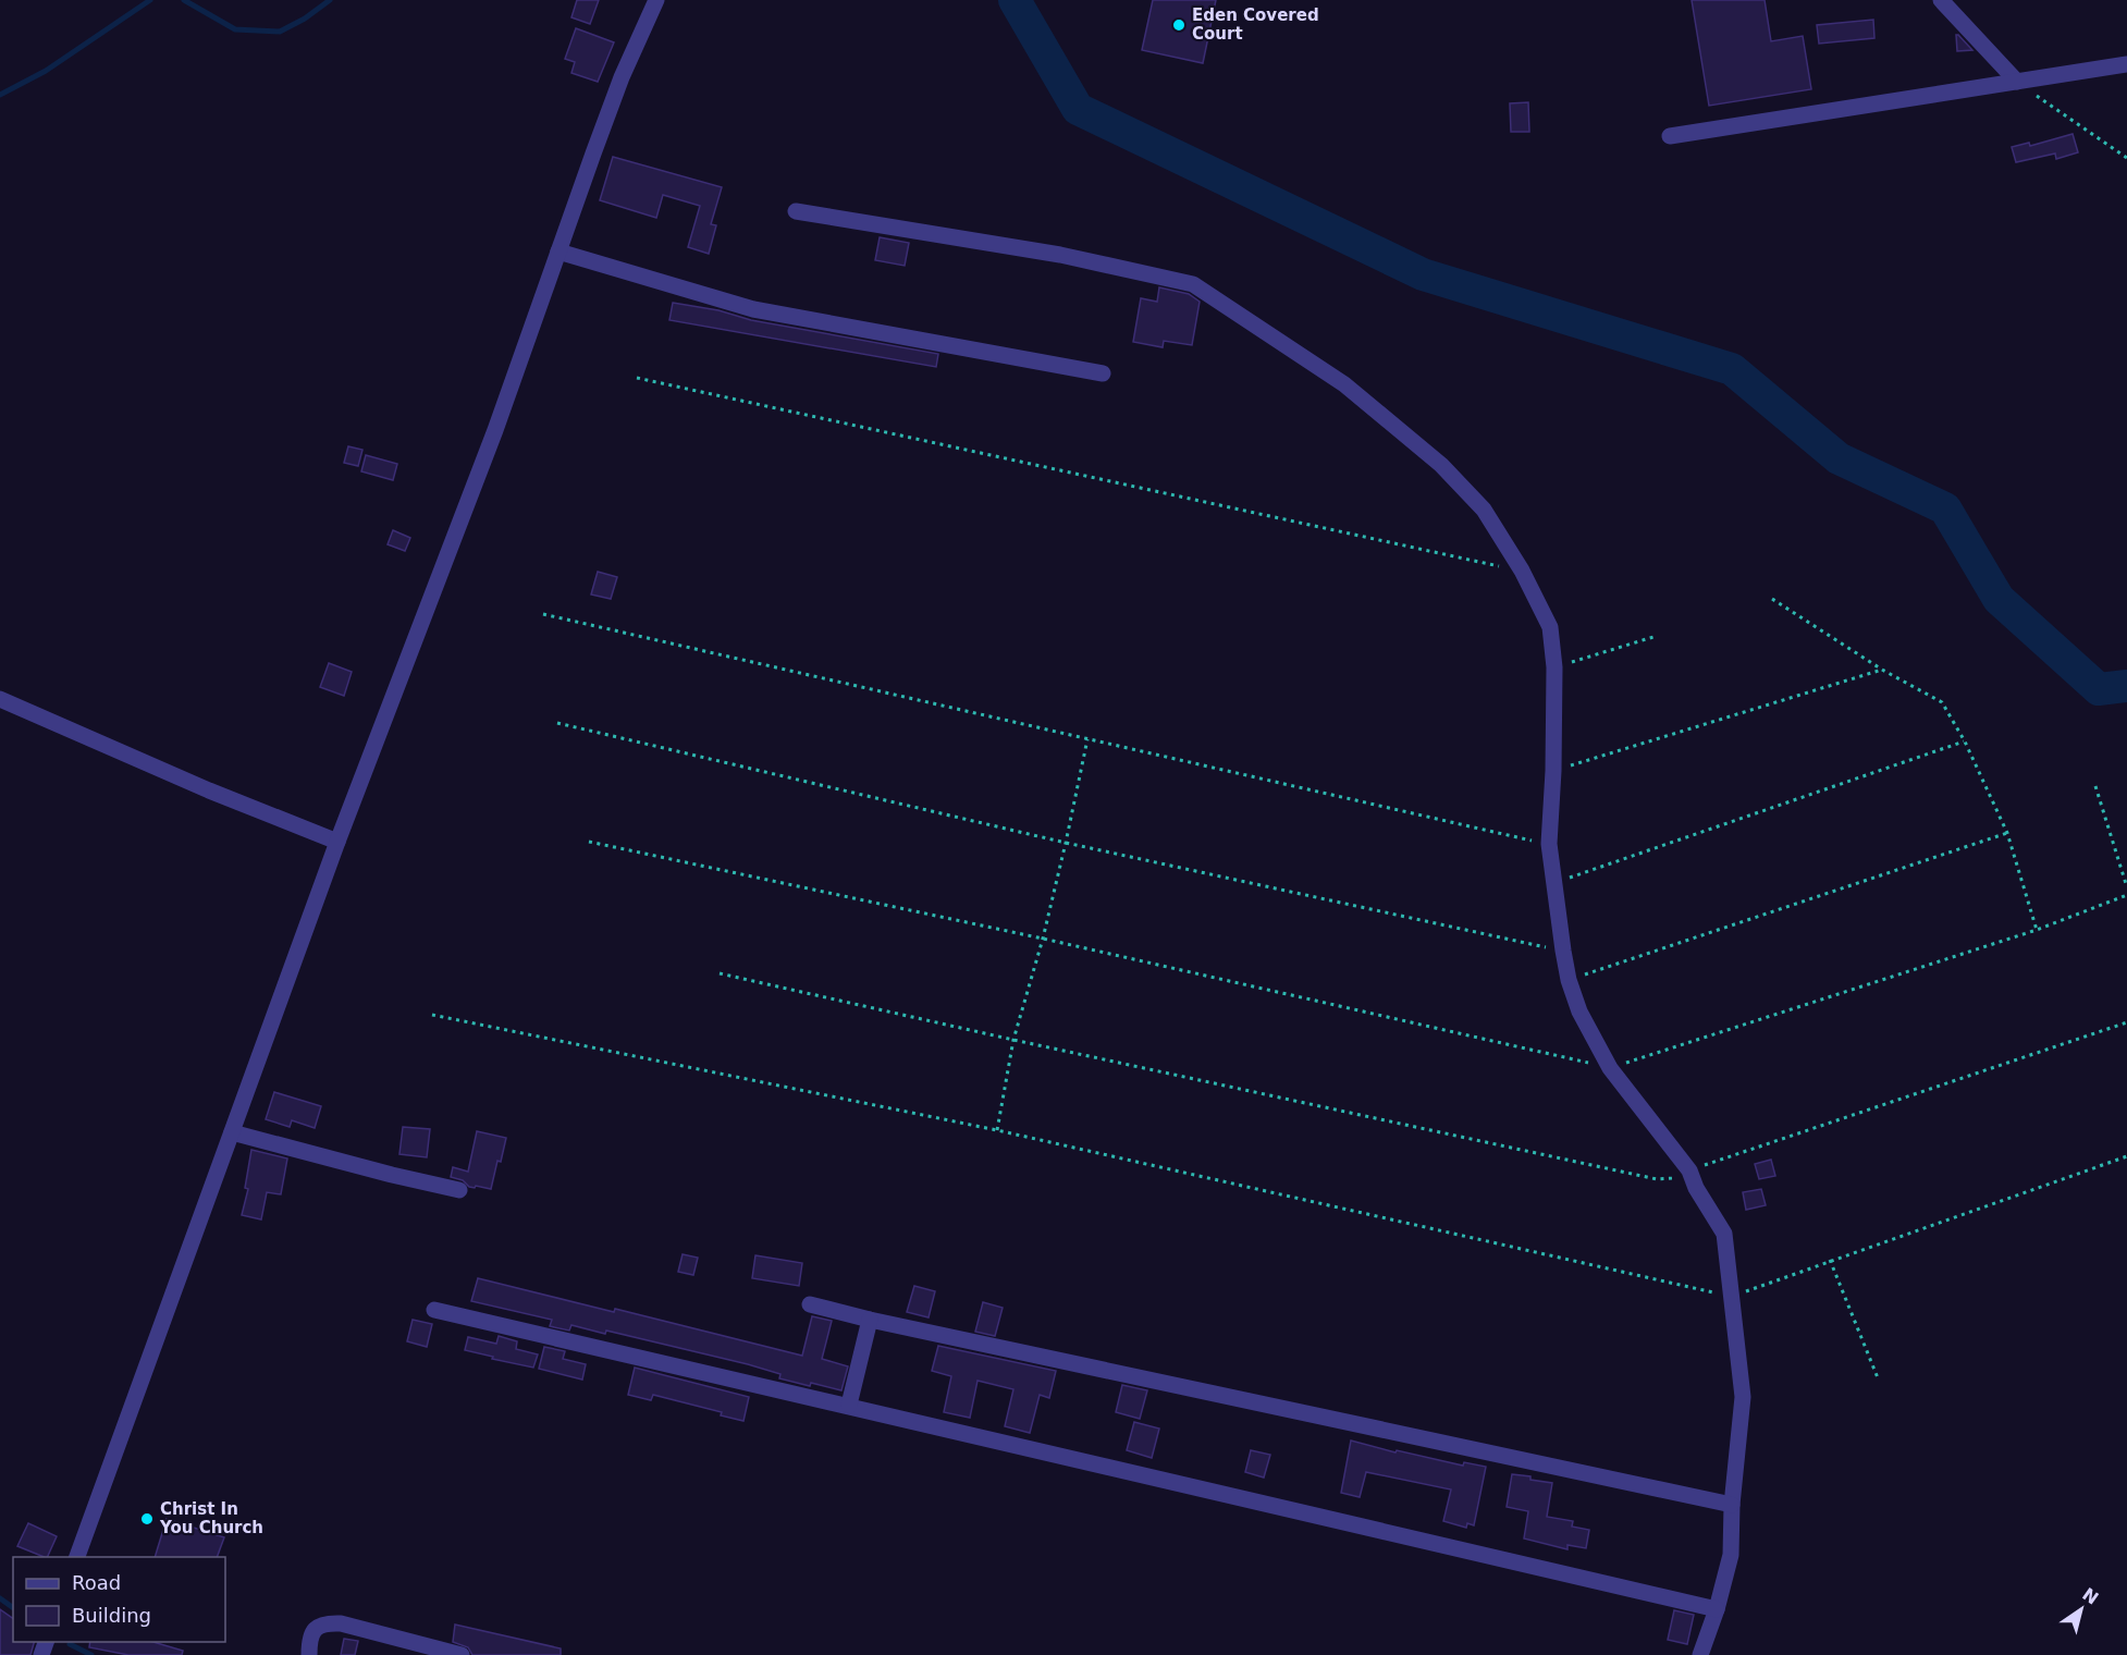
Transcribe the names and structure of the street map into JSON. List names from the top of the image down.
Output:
{
  "places": ["Eden Covered Court", "Christ In You Church"],
  "legend": ["Road", "Building"],
  "north": "top right"
}
